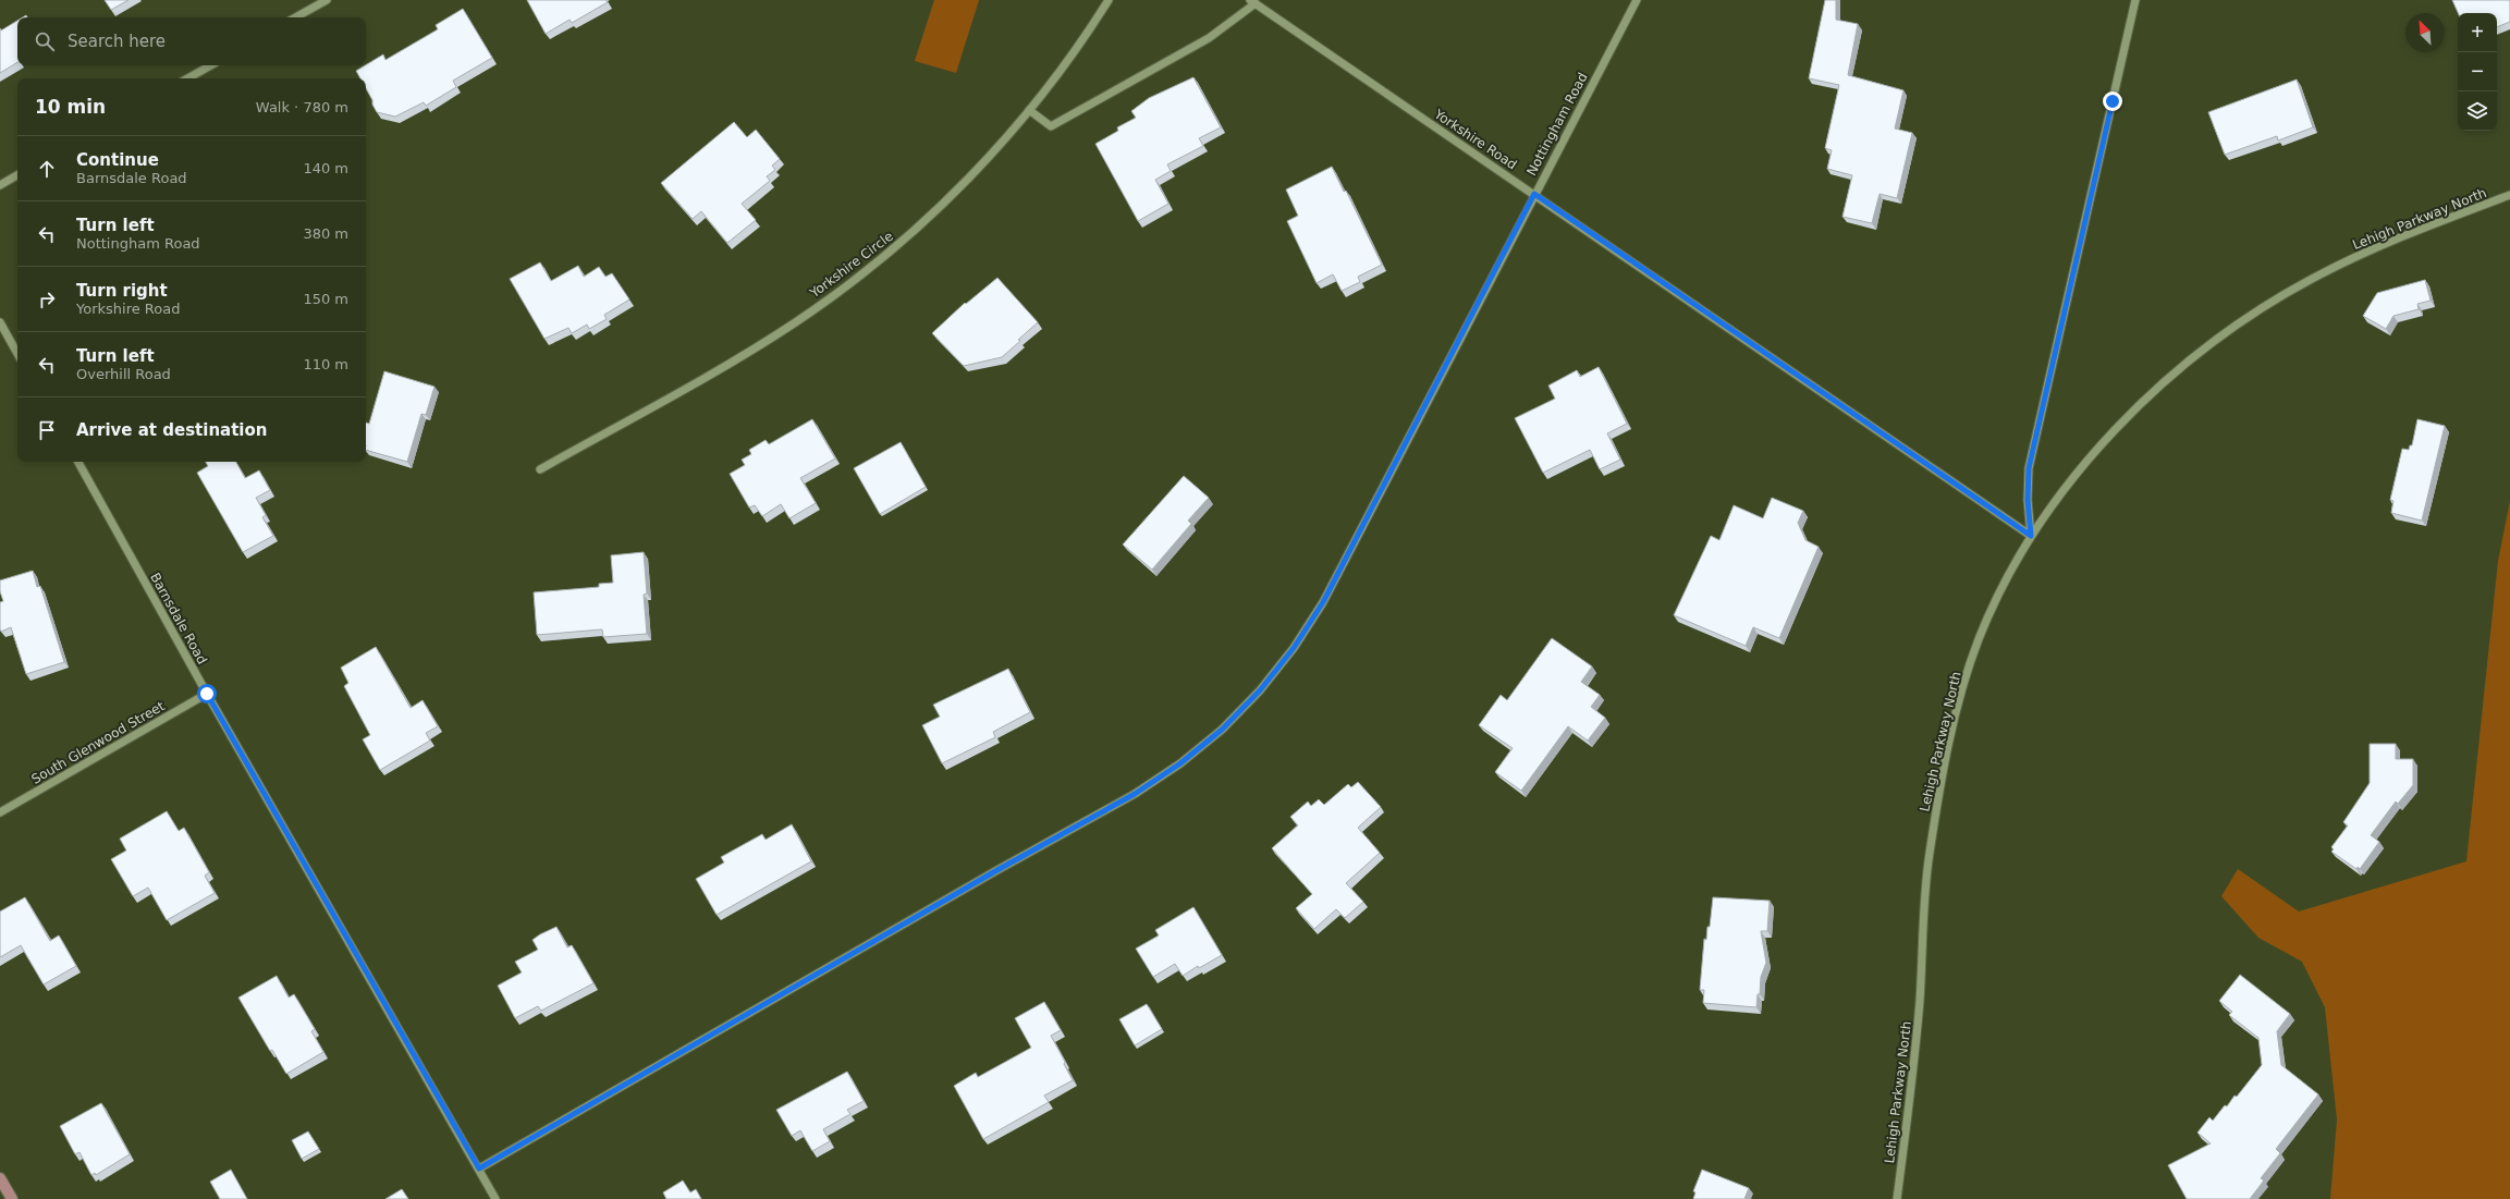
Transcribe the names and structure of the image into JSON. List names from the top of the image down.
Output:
{
  "streets": {
    "street": [
      "Nottingham Road",
      "Yorkshire Road",
      "Lehigh Parkway North",
      "Yorkshire Circle",
      "Barnsdale Road",
      "South Glenwood Street"
    ]
  },
  "crossings": [
    ["Nottingham Road", "Yorkshire Road"],
    ["Nottingham Road", "Barnsdale Road"],
    ["Yorkshire Road", "Lehigh Parkway North"],
    ["Barnsdale Road", "South Glenwood Street"]
  ],
  "north": "top left",
  "page": {
    "map_buttons": ["+", "−"],
    "search": "Search here",
    "heading": ["10 min", "Walk · 780 m"],
    "list": [
      ["Continue", "Barnsdale Road", "140 m"],
      ["Turn left", "Nottingham Road", "380 m"],
      ["Turn right", "Yorkshire Road", "150 m"],
      ["Turn left", "Overhill Road", "110 m"],
      "Arrive at destination"
    ]
  }
}
